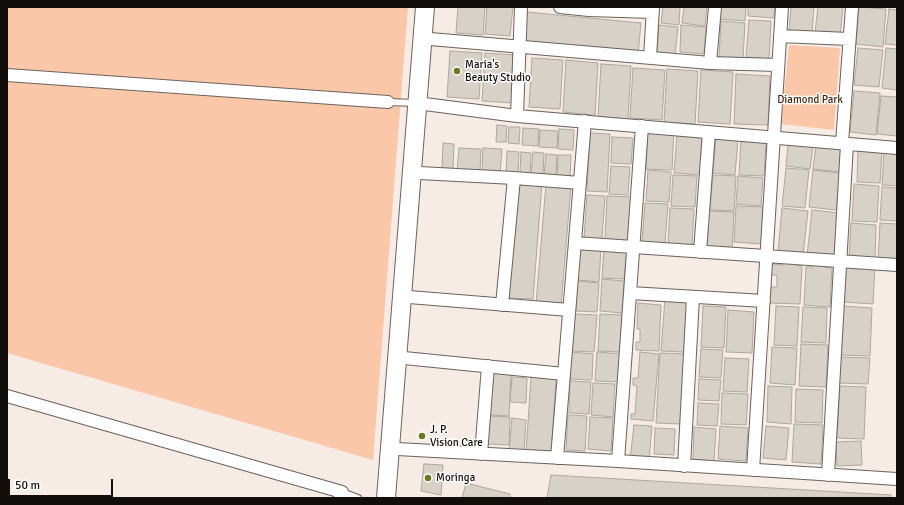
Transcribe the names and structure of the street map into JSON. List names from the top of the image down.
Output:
{
  "parks": ["Diamond Park"],
  "places": ["Maria's Beauty Studio", "J. P. Vision Care", "Moringa"],
  "scale_bar": "50 m"
}
